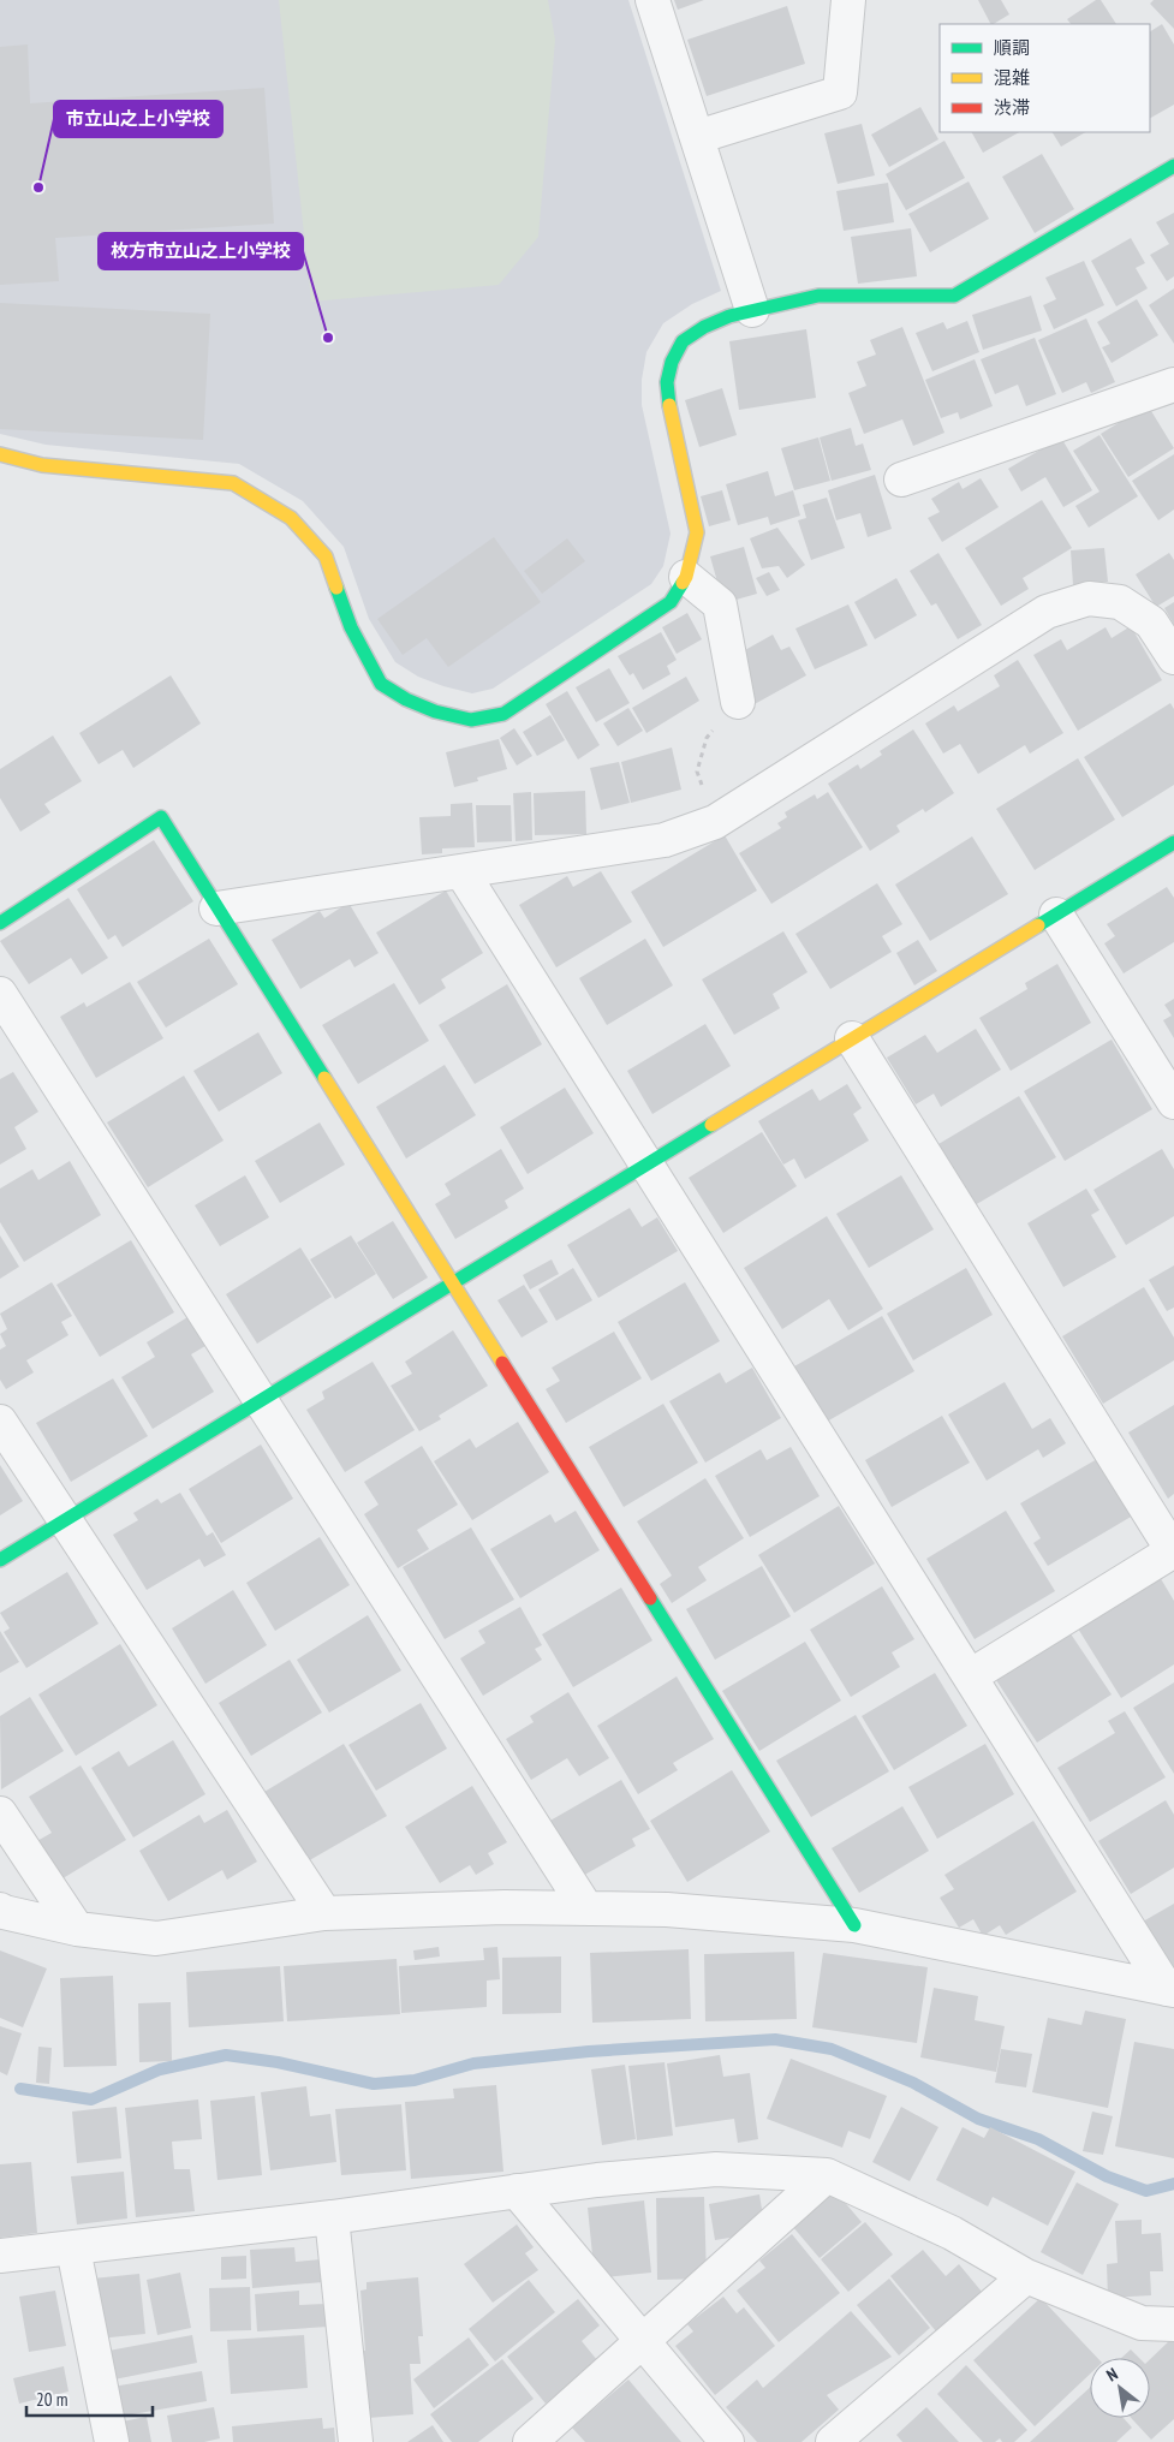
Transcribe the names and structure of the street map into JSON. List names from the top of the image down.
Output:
{
  "places": ["市立山之上小学校", "枚方市立山之上小学校"],
  "legend": ["順調", "混雑", "渋滞"],
  "scale_bar": "20 m",
  "north": "top left"
}
